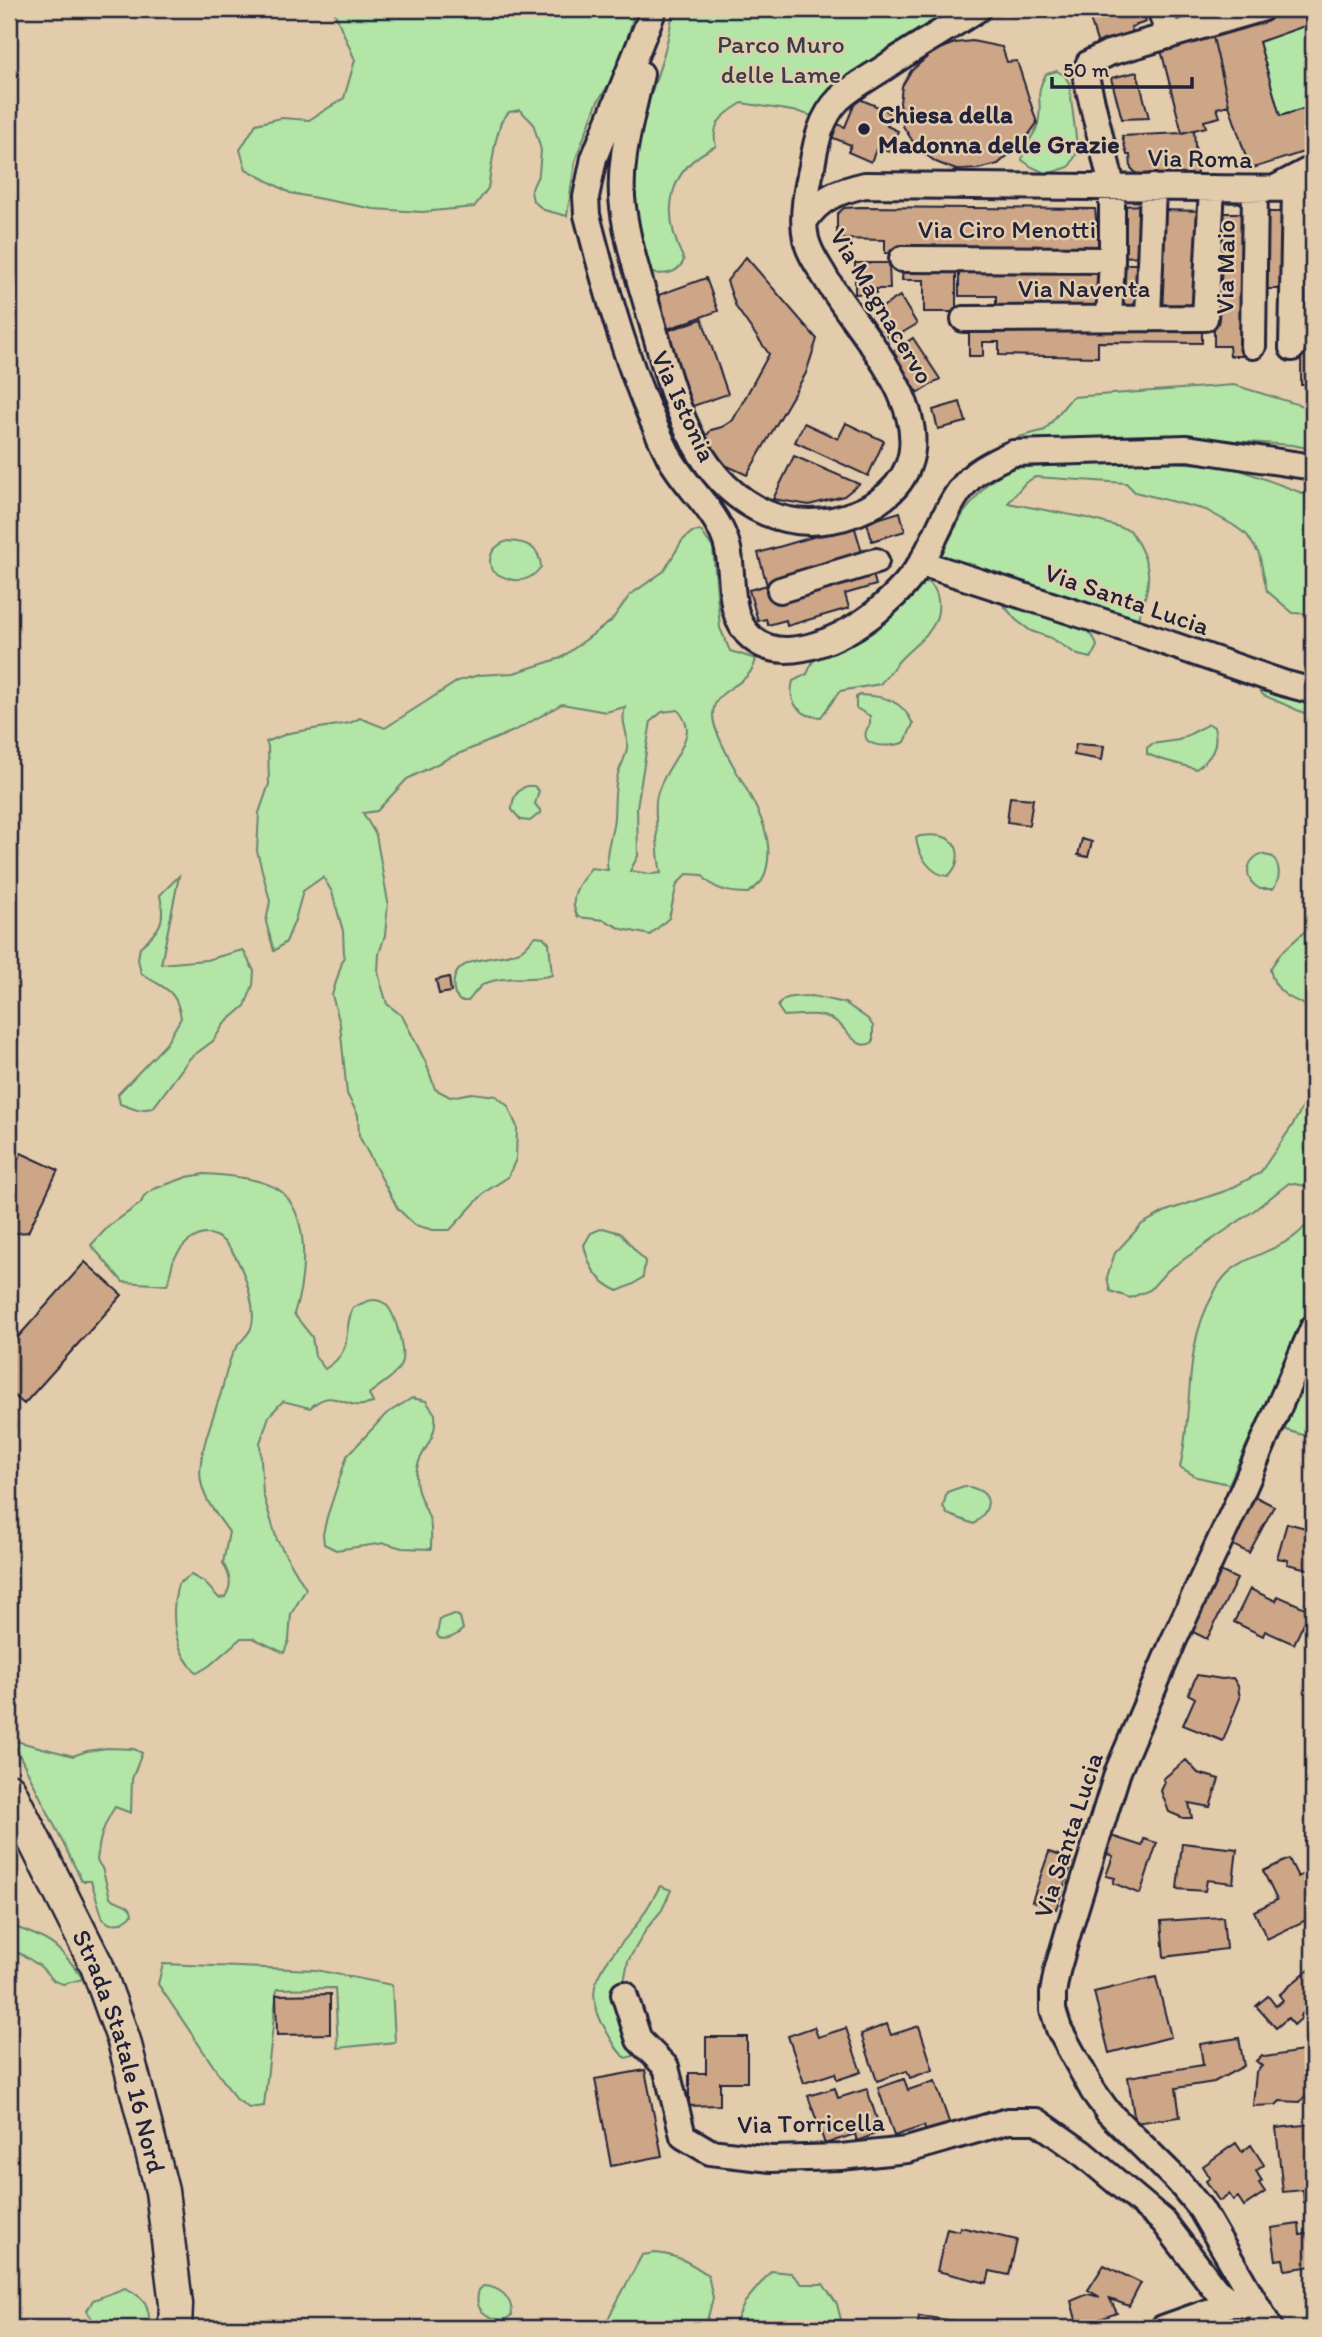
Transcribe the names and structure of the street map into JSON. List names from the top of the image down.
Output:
{
  "streets": {
    "main road": ["Strada Statale 16 Nord"],
    "street": [
      "Via Roma",
      "Via Ciro Menotti",
      "Via Maio",
      "Via Naventa",
      "Via Magnacervo",
      "Via Istonia",
      "Via Santa Lucia",
      "Via Torricella"
    ]
  },
  "crossings": [
    ["Via Roma", "Via Maio"],
    ["Via Roma", "Via Naventa"],
    ["Via Roma", "Via Magnacervo"],
    ["Via Magnacervo", "Via Istonia"],
    ["Via Istonia", "Via Santa Lucia"]
  ],
  "parks": ["Parco Muro delle Lame"],
  "places": ["Chiesa della Madonna delle Grazie"],
  "scale_bar": "50 m"
}
